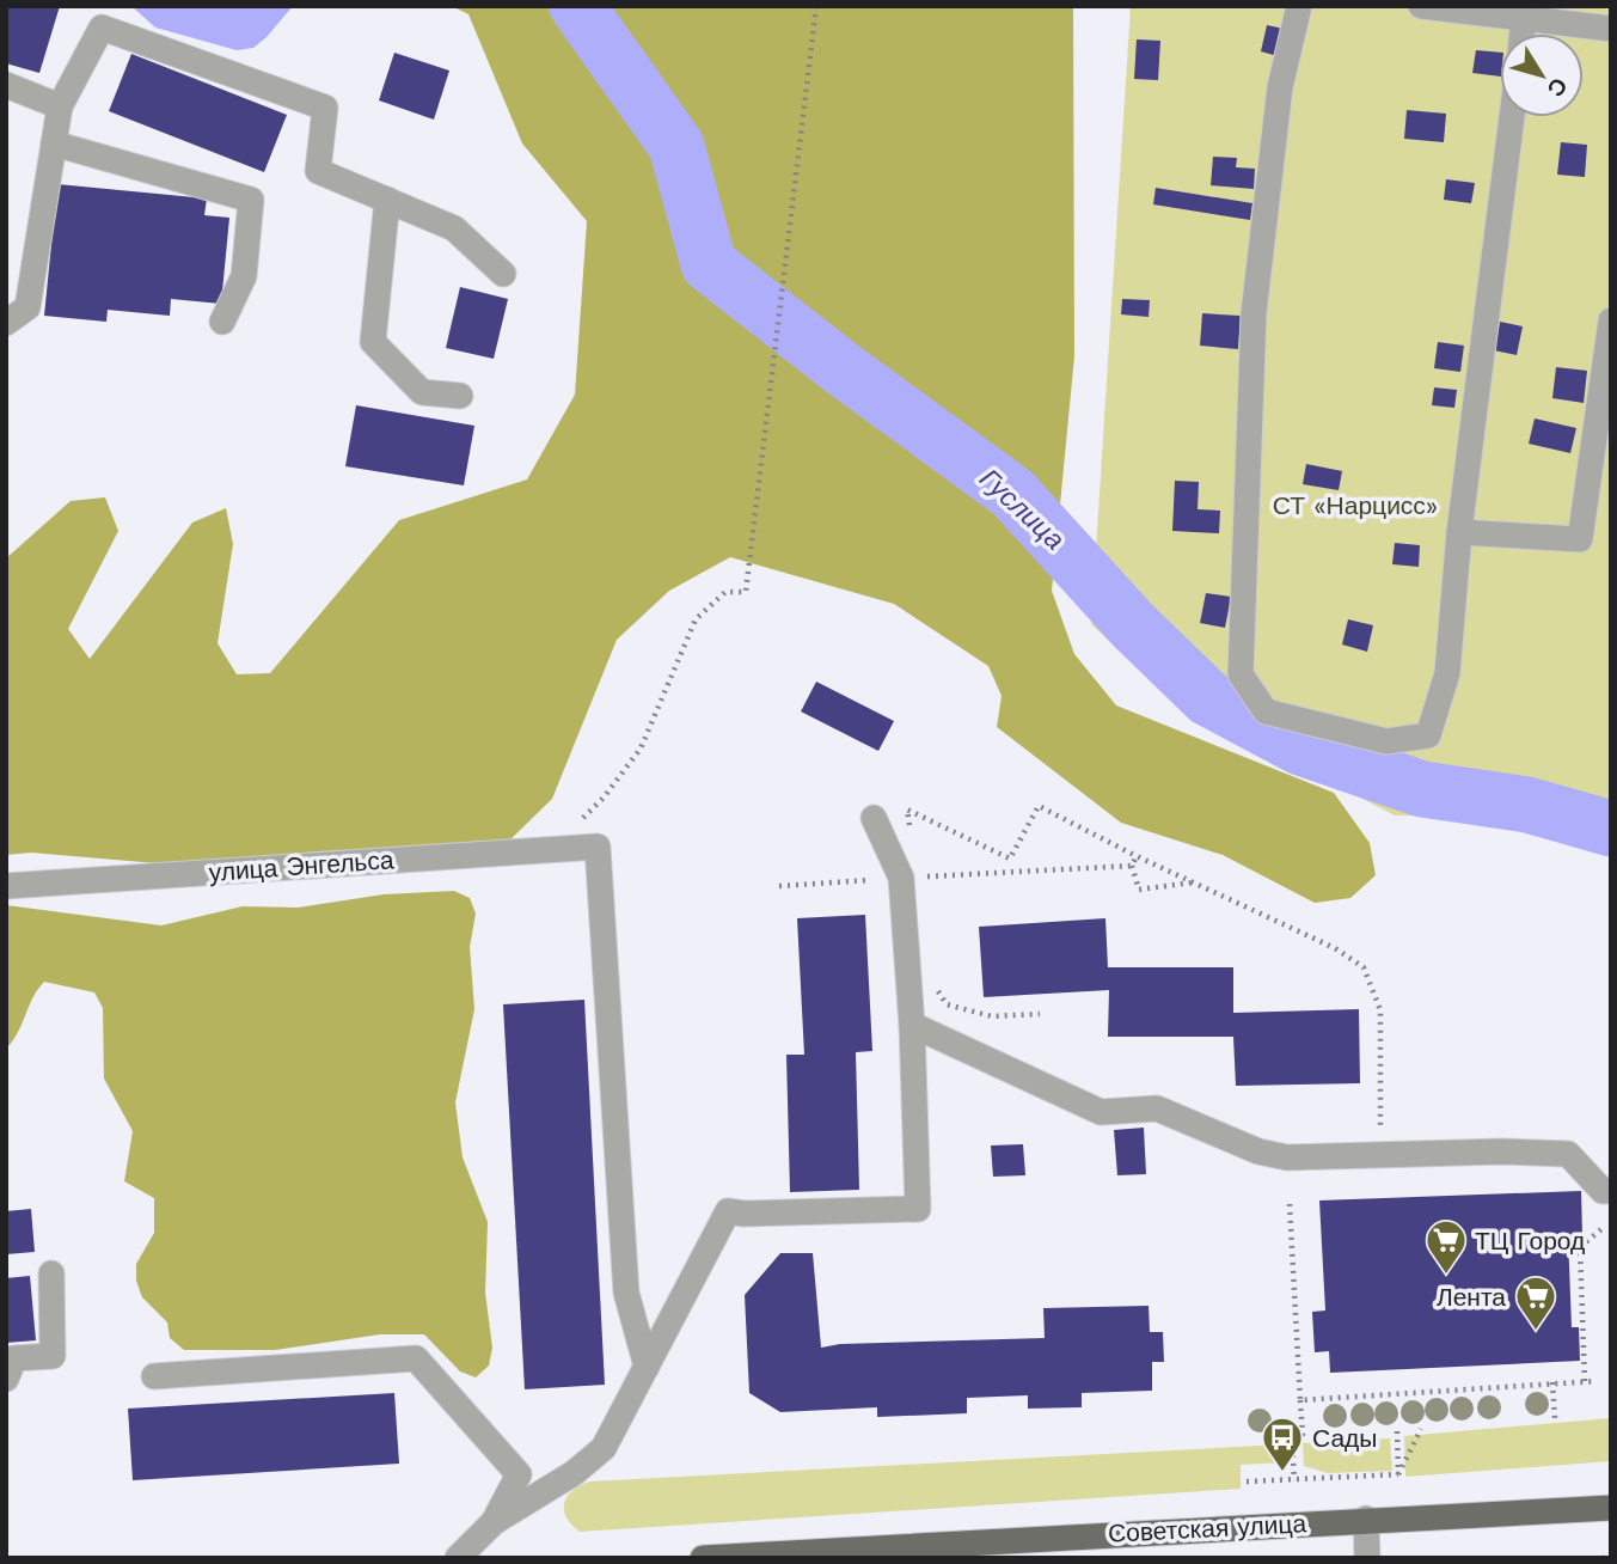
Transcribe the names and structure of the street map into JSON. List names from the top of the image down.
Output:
{
  "streets": {
    "main road": ["Советская улица"],
    "street": ["улица Энгельса"]
  },
  "water": ["Гуслица"],
  "parks": ["СТ «Нарцисс»"],
  "places": {
    "supermarket": ["ТЦ Город", "Лента"],
    "bus stop": ["Сады"]
  },
  "north": "bottom right"
}
